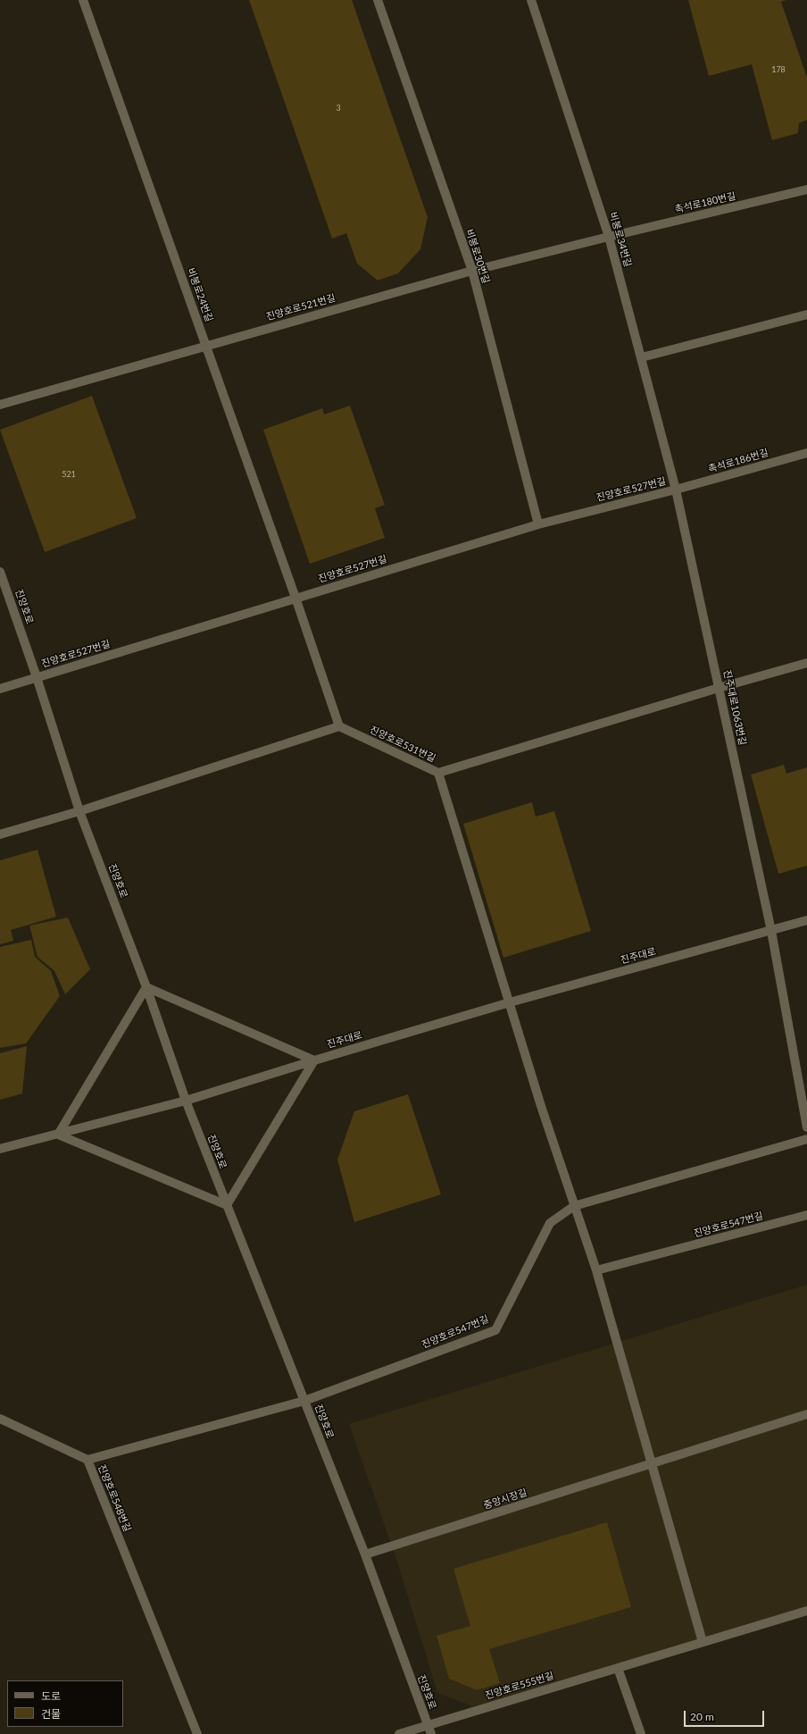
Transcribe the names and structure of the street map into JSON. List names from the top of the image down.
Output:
{
  "streets": {
    "street": [
      "촉석로180번길",
      "비봉로34번길",
      "비봉로30번길",
      "비봉로24번길",
      "진양호로521번길",
      "촉석로186번길",
      "진양호로527번길",
      "진양호로",
      "진주대로1063번길",
      "진양호로531번길",
      "진주대로",
      "진양호로547번길",
      "진양호로548번길",
      "중앙시장길",
      "진양호로555번길"
    ]
  },
  "crossings": [
    ["촉석로180번길", "비봉로34번길"],
    ["촉석로180번길", "진양호로521번길"],
    ["비봉로34번길", "진양호로521번길"],
    ["비봉로34번길", "촉석로186번길"],
    ["비봉로34번길", "진양호로527번길"],
    ["비봉로34번길", "진주대로1063번길"],
    ["비봉로30번길", "진양호로521번길"],
    ["비봉로30번길", "진양호로527번길"],
    ["비봉로24번길", "진양호로521번길"],
    ["비봉로24번길", "진양호로527번길"],
    ["비봉로24번길", "진양호로531번길"],
    ["촉석로186번길", "진양호로527번길"],
    ["촉석로186번길", "진주대로1063번길"],
    ["진양호로527번길", "진양호로"],
    ["진양호로527번길", "진주대로1063번길"],
    ["진양호로", "진주대로"],
    ["진양호로", "진양호로547번길"],
    ["진양호로", "진양호로548번길"],
    ["진양호로", "중앙시장길"],
    ["진양호로", "진양호로555번길"],
    ["진주대로1063번길", "진양호로531번길"],
    ["진주대로1063번길", "진주대로"],
    ["진양호로547번길", "진양호로548번길"]
  ],
  "house_numbers": ["178", "3", "521"],
  "legend": ["도로", "건물"],
  "scale_bar": "20 m"
}
